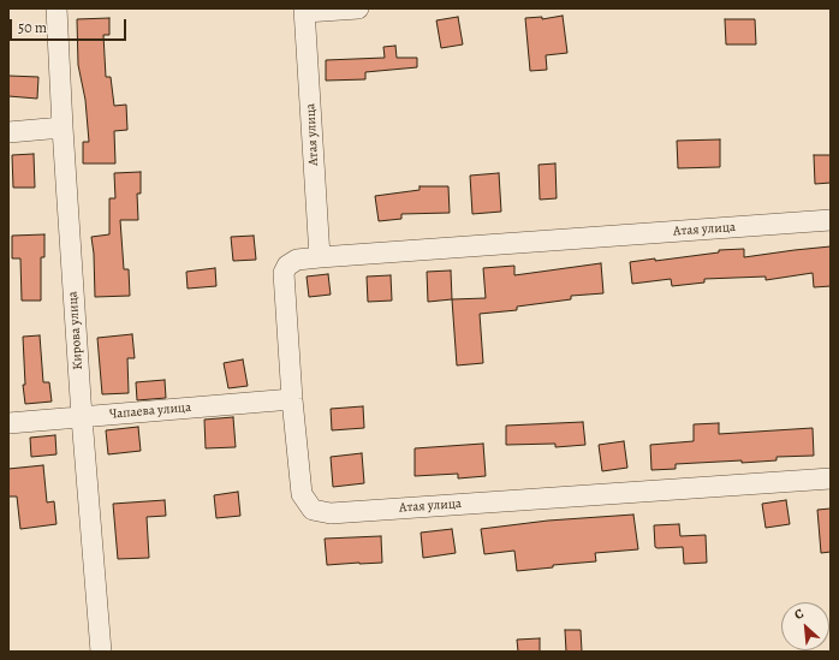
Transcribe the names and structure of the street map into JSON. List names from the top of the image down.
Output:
{
  "streets": {
    "street": ["Атая улица", "Кирова улица", "Чапаева улица"]
  },
  "crossings": [
    ["Атая улица", "Чапаева улица"],
    ["Кирова улица", "Чапаева улица"]
  ],
  "scale_bar": "50 m",
  "north": "top left"
}
